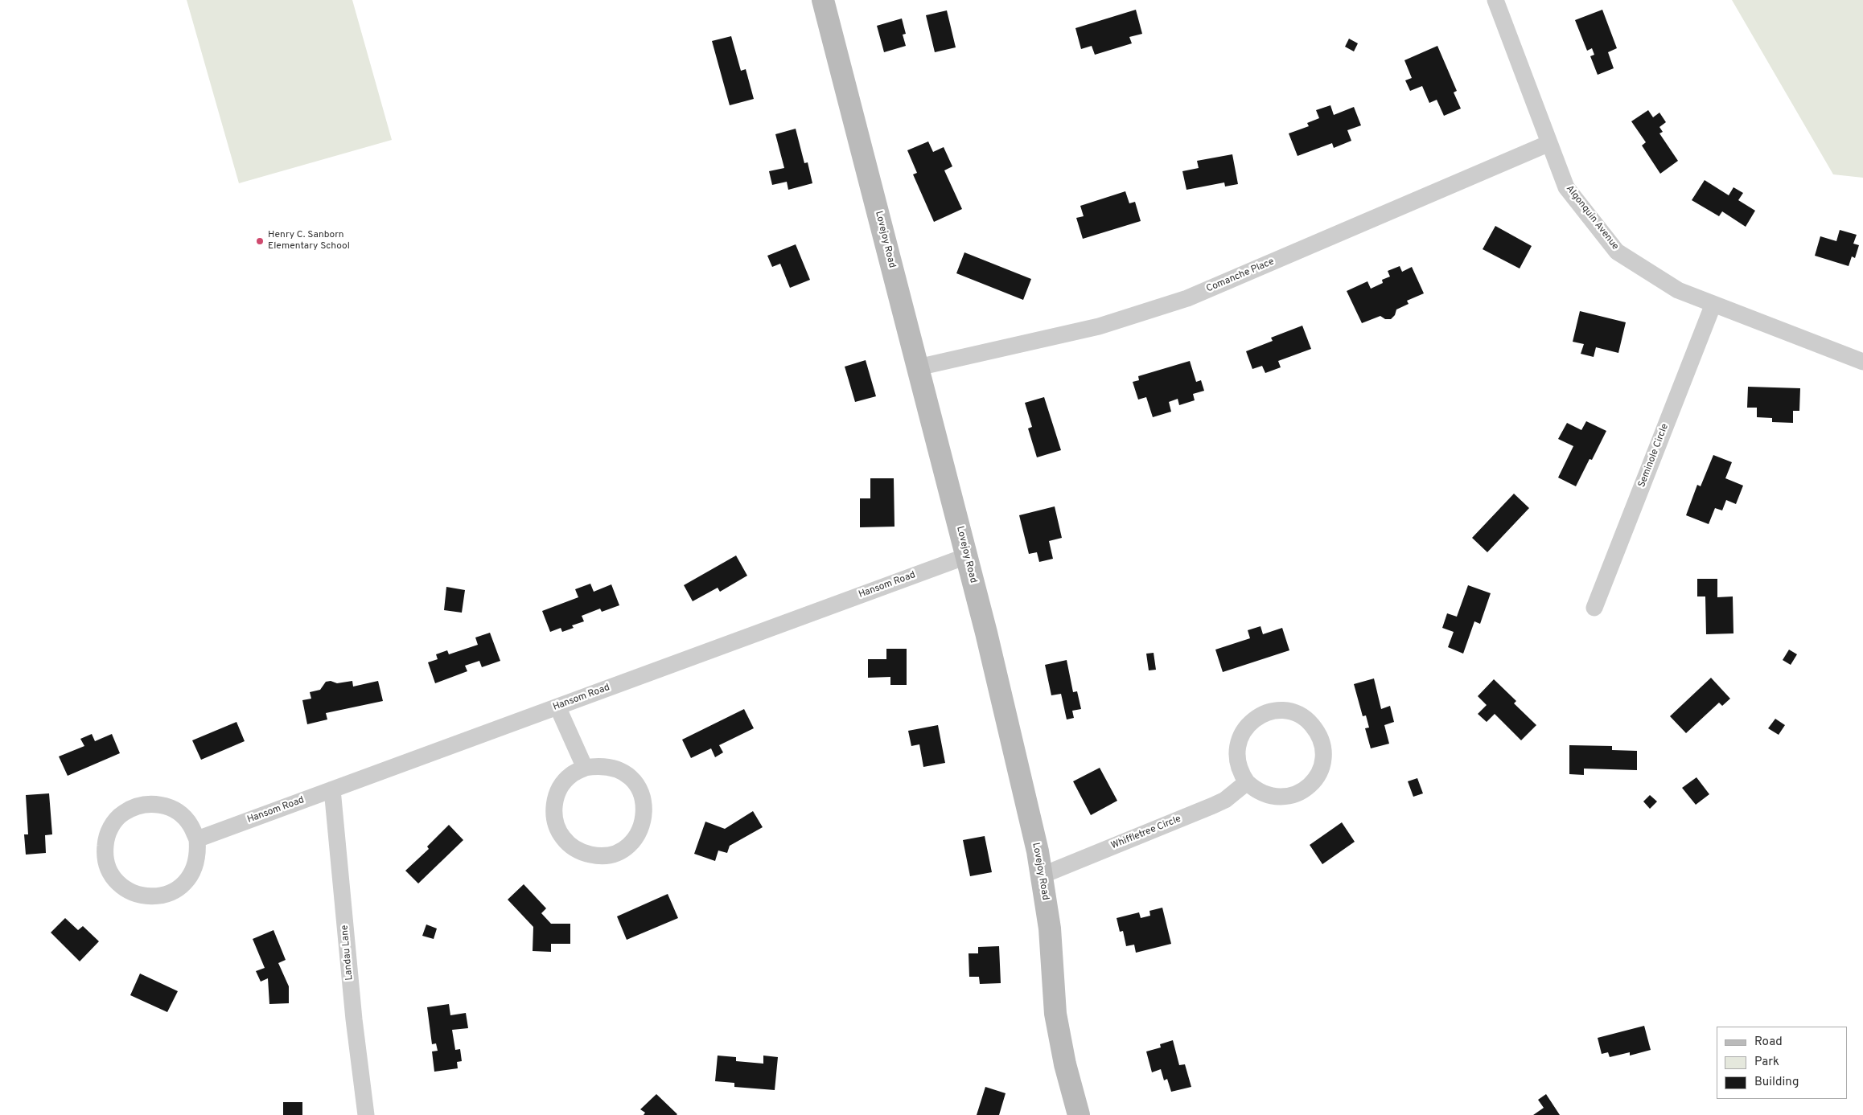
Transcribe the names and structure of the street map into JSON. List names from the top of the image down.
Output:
{
  "streets": {
    "main road": ["Lovejoy Road"],
    "street": [
      "Algonquin Avenue",
      "Comanche Place",
      "Seminole Circle",
      "Hansom Road",
      "Whiffletree Circle",
      "Landau Lane"
    ]
  },
  "crossings": [
    ["Algonquin Avenue", "Comanche Place"],
    ["Algonquin Avenue", "Seminole Circle"],
    ["Lovejoy Road", "Comanche Place"],
    ["Lovejoy Road", "Hansom Road"],
    ["Lovejoy Road", "Whiffletree Circle"],
    ["Hansom Road", "Landau Lane"]
  ],
  "places": ["Henry C. Sanborn Elementary School"],
  "legend": ["Road", "Park", "Building"]
}
